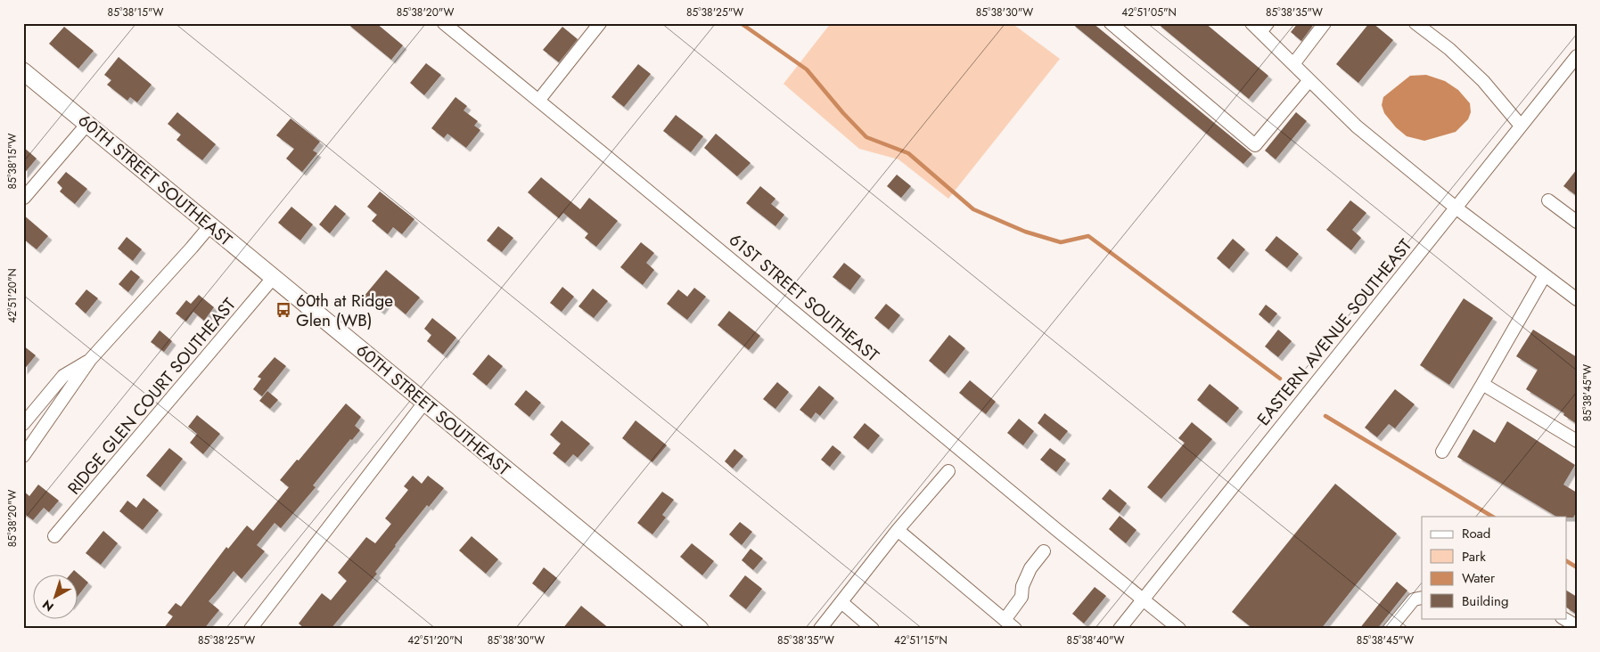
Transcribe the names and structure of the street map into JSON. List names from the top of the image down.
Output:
{
  "streets": {
    "main road": ["60TH STREET SOUTHEAST"],
    "street": ["61ST STREET SOUTHEAST", "EASTERN AVENUE SOUTHEAST", "RIDGE GLEN COURT SOUTHEAST"]
  },
  "crossings": [
    ["60TH STREET SOUTHEAST", "RIDGE GLEN COURT SOUTHEAST"],
    ["61ST STREET SOUTHEAST", "EASTERN AVENUE SOUTHEAST"]
  ],
  "places": {
    "bus stop": ["60th at Ridge Glen (WB)"]
  },
  "legend": [
    "Road",
    "Park",
    "Water",
    "Building"
  ],
  "north": "bottom left",
  "coordinates": [
    "85°38'15\"W",
    "85°38'20\"W",
    "85°38'25\"W",
    "85°38'30\"W",
    "42°51'05\"N",
    "85°38'35\"W",
    "42°51'20\"N",
    "85°38'45\"W",
    "42°51'15\"N",
    "85°38'40\"W"
  ]
}
